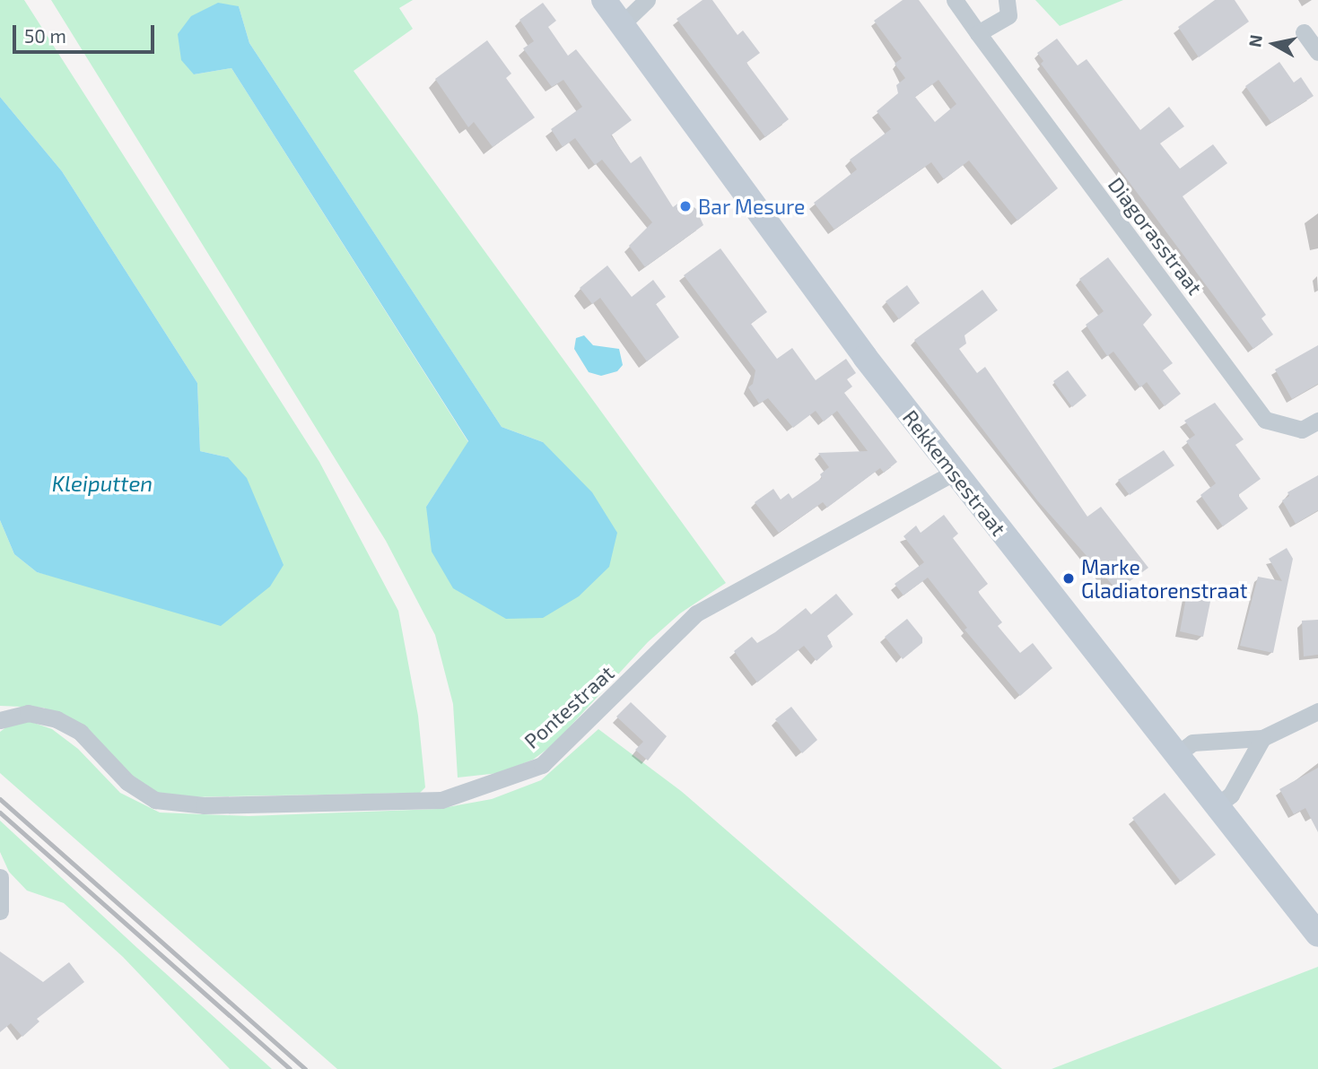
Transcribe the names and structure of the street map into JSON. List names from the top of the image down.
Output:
{
  "streets": {
    "street": ["Diagorasstraat", "Rekkemsestraat", "Pontestraat"]
  },
  "crossings": [
    ["Rekkemsestraat", "Pontestraat"]
  ],
  "water": ["Kleiputten"],
  "places": ["Bar Mesure", "Marke Gladiatorenstraat"],
  "scale_bar": "50 m",
  "north": "left"
}
